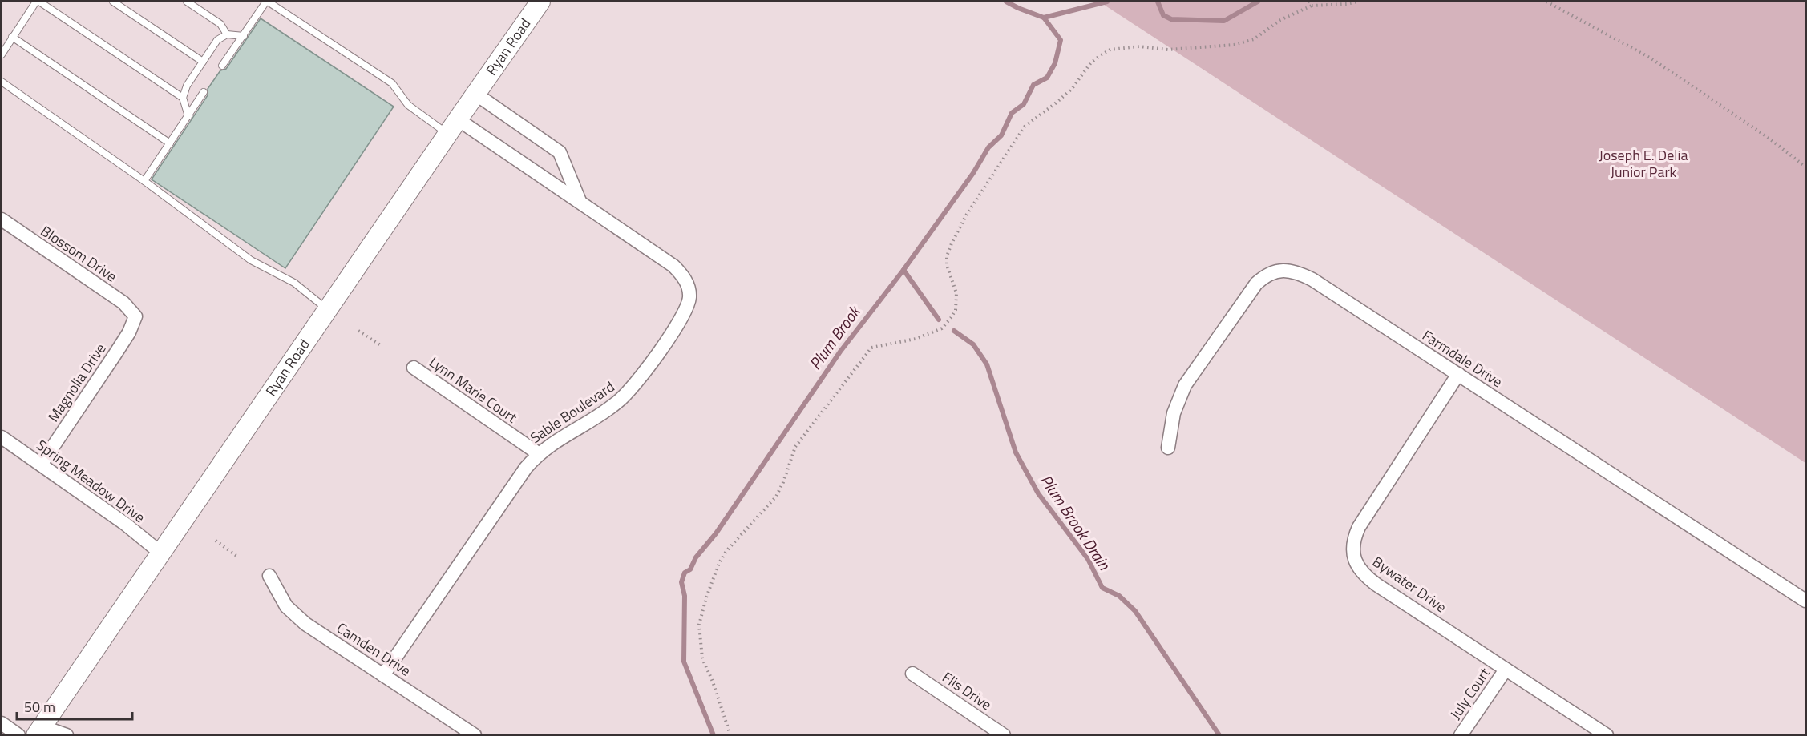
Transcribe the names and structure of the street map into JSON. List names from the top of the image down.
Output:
{
  "streets": {
    "main road": ["Ryan Road"],
    "street": [
      "Blossom Drive",
      "Farmdale Drive",
      "Magnolia Drive",
      "Lynn Marie Court",
      "Sable Boulevard",
      "Spring Meadow Drive",
      "Bywater Drive",
      "Camden Drive",
      "Flis Drive",
      "July Court"
    ]
  },
  "crossings": [
    ["Ryan Road", "Sable Boulevard"],
    ["Ryan Road", "Spring Meadow Drive"],
    ["Blossom Drive", "Magnolia Drive"],
    ["Farmdale Drive", "Bywater Drive"],
    ["Magnolia Drive", "Spring Meadow Drive"],
    ["Lynn Marie Court", "Sable Boulevard"],
    ["Sable Boulevard", "Camden Drive"],
    ["Bywater Drive", "July Court"]
  ],
  "water": ["Plum Brook", "Plum Brook Drain"],
  "parks": ["Joseph E. Delia Junior Park"],
  "scale_bar": "50 m"
}
